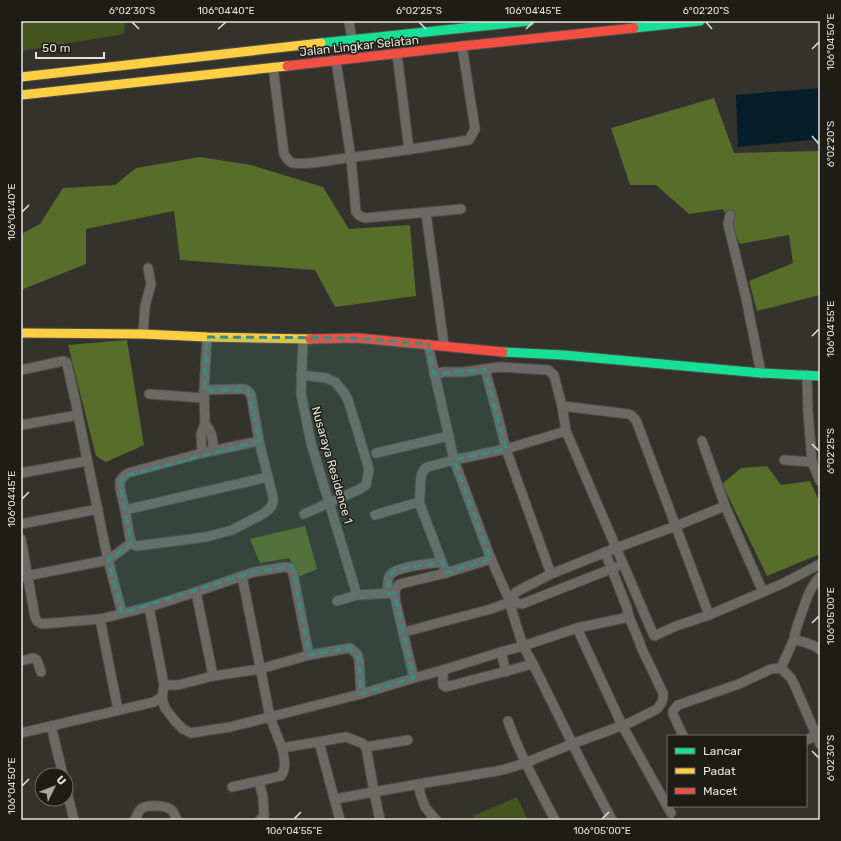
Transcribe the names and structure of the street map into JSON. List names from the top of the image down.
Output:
{
  "streets": {
    "main road": ["Jalan Lingkar Selatan"],
    "street": ["Nusaraya Residence 1"]
  },
  "legend": ["Lancar", "Padat", "Macet"],
  "scale_bar": "50 m",
  "north": "top right",
  "coordinates": [
    "6°02'30\"S",
    "106°04'40\"E",
    "6°02'25\"S",
    "106°04'45\"E",
    "6°02'20\"S",
    "106°04'50\"E",
    "106°04'55\"E",
    "106°05'00\"E"
  ]
}
